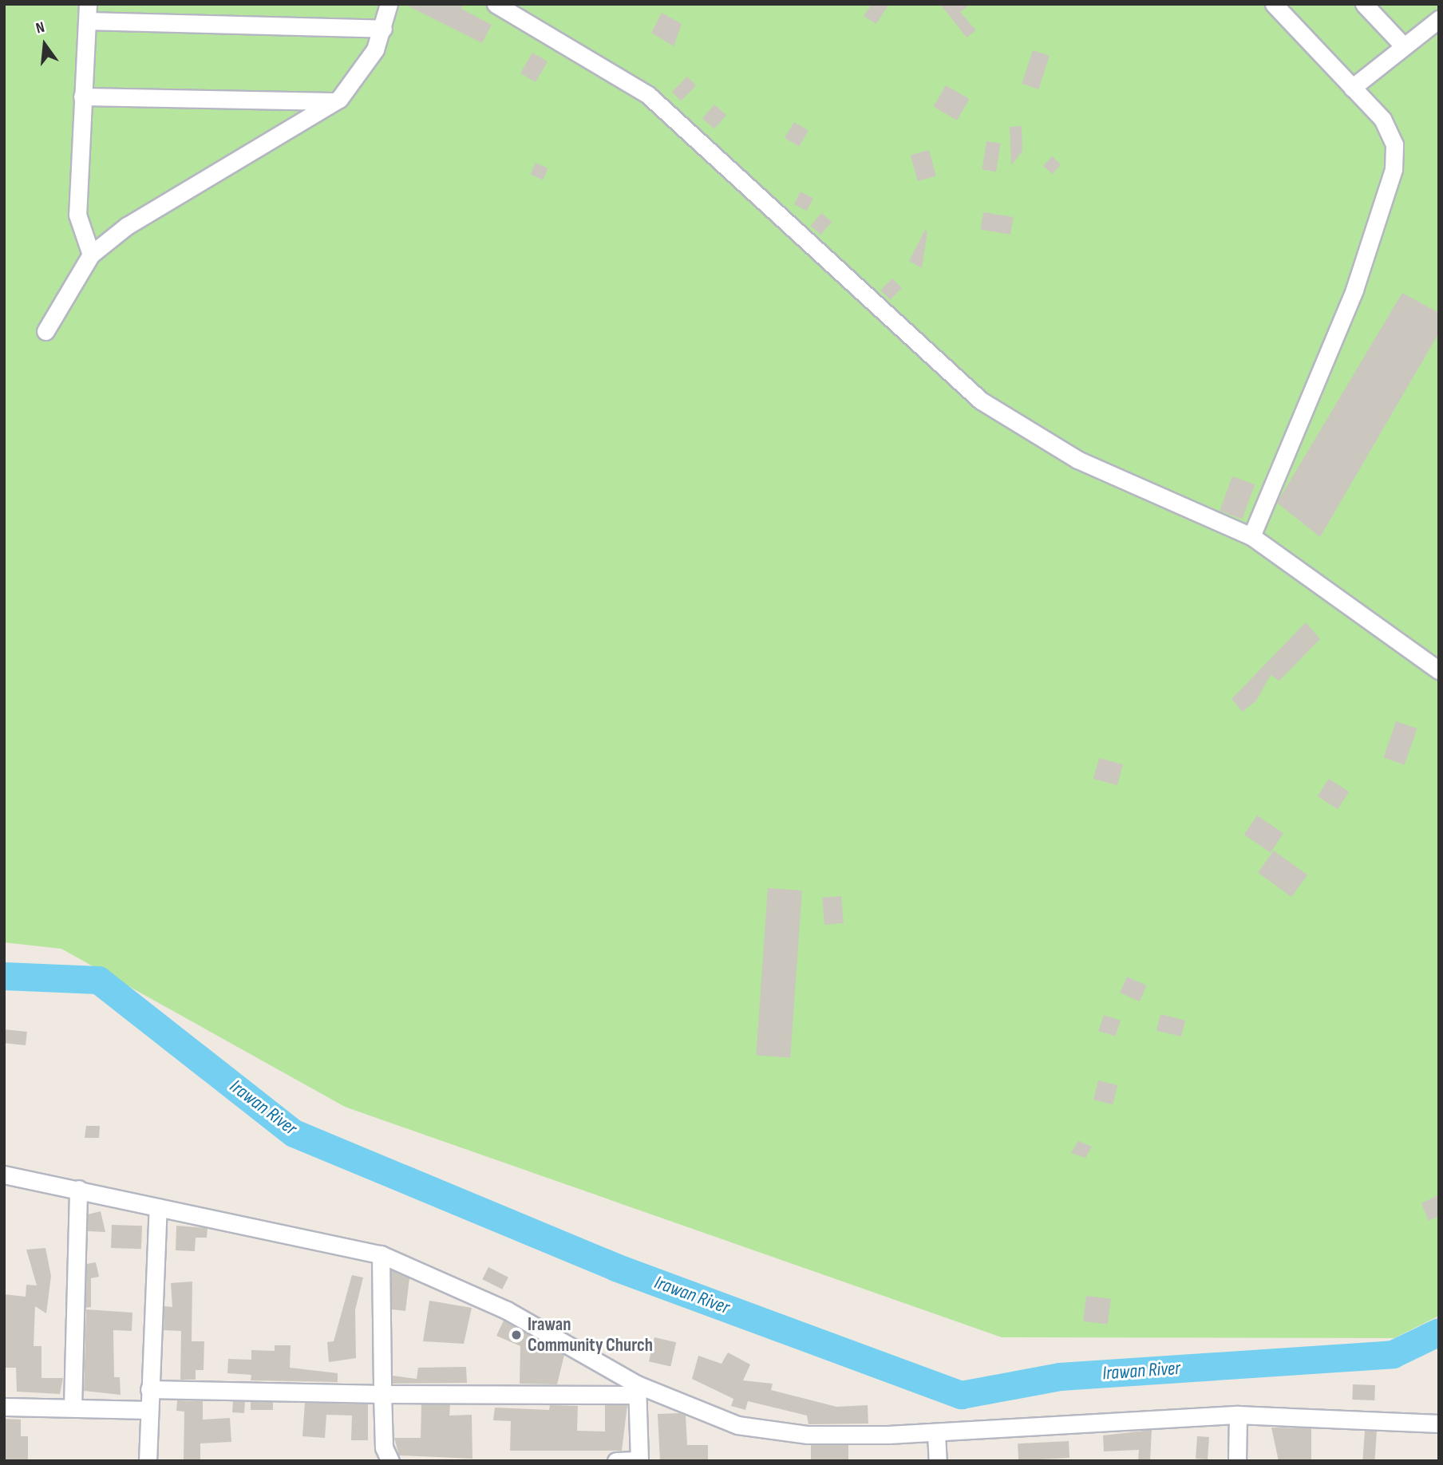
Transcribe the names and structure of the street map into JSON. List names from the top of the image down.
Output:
{
  "water": ["Irawan River"],
  "places": ["Irawan Community Church"],
  "north": "top"
}
